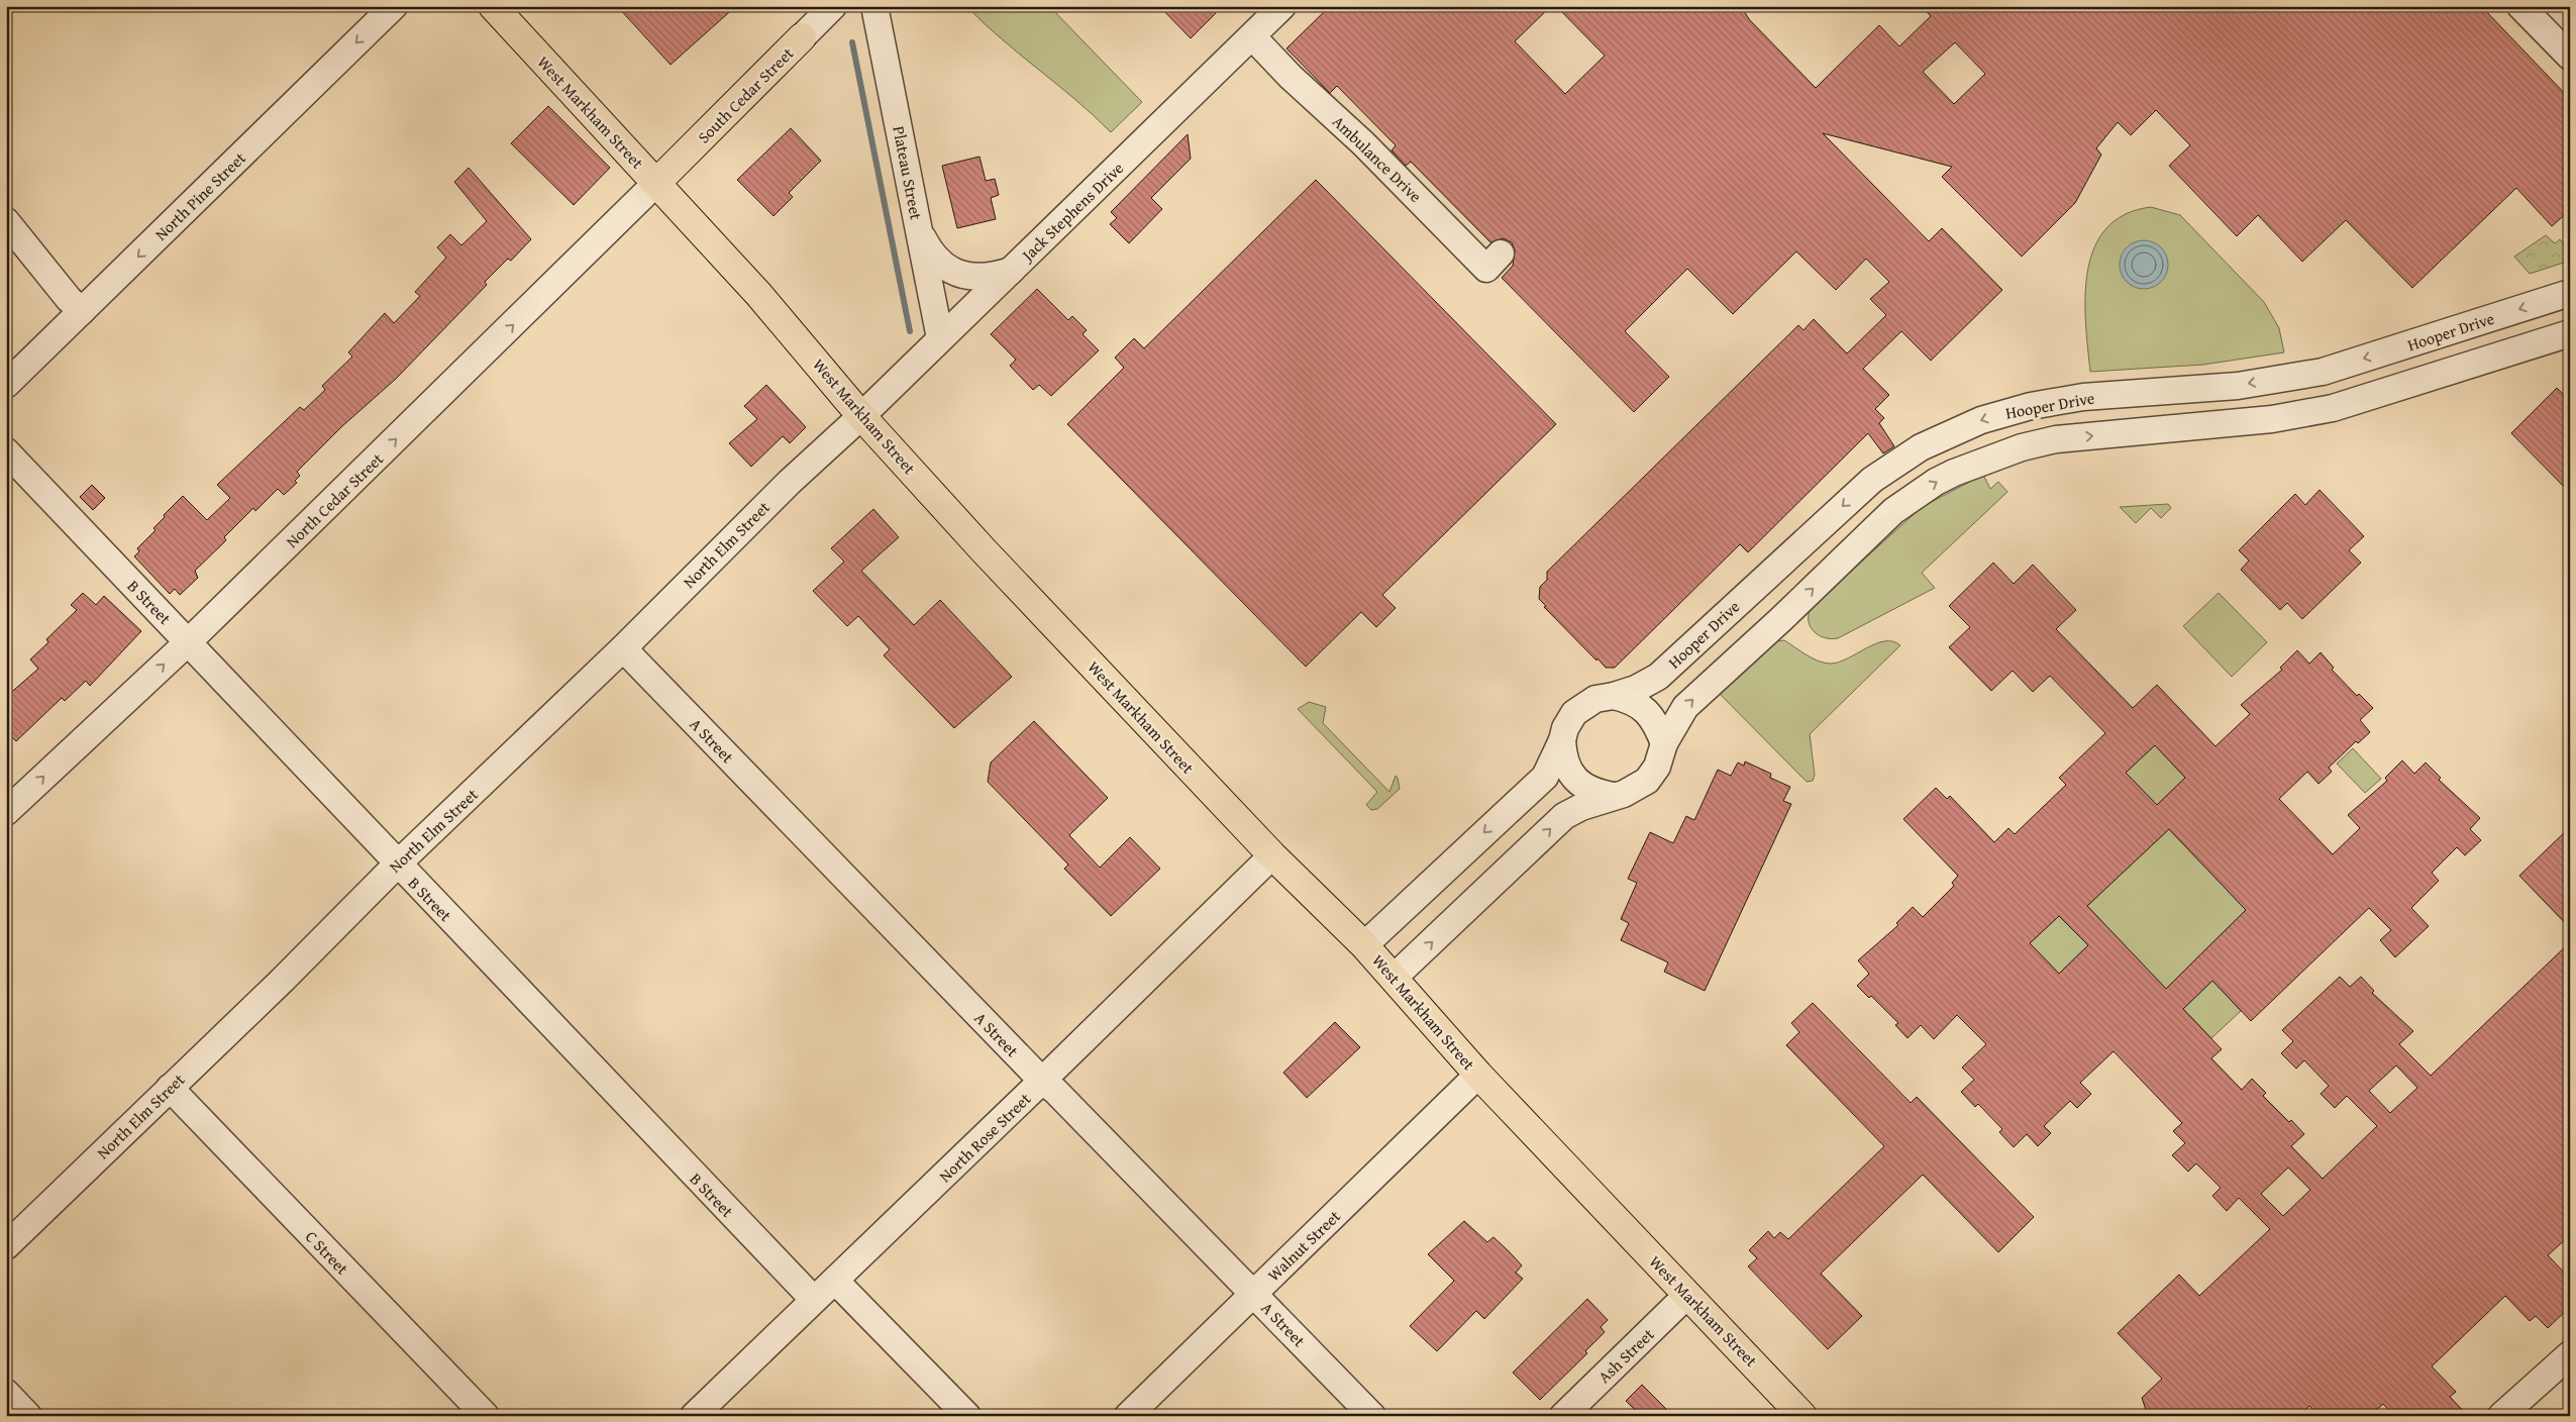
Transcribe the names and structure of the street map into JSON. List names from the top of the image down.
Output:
{
  "streets": {
    "main road": ["South Cedar Street", "West Markham Street"],
    "street": [
      "Ambulance Drive",
      "Plateau Street",
      "North Pine Street",
      "Jack Stephens Drive",
      "Hooper Drive",
      "North Cedar Street",
      "North Elm Street",
      "B Street",
      "A Street",
      "North Rose Street",
      "Walnut Street",
      "C Street",
      "Ash Street"
    ]
  },
  "crossings": [
    ["South Cedar Street", "West Markham Street"],
    ["South Cedar Street", "North Cedar Street"],
    ["West Markham Street", "Jack Stephens Drive"],
    ["West Markham Street", "Hooper Drive"],
    ["West Markham Street", "North Cedar Street"],
    ["West Markham Street", "North Elm Street"],
    ["West Markham Street", "North Rose Street"],
    ["West Markham Street", "Walnut Street"],
    ["West Markham Street", "Ash Street"],
    ["Ambulance Drive", "Jack Stephens Drive"],
    ["Plateau Street", "Jack Stephens Drive"],
    ["Jack Stephens Drive", "North Elm Street"],
    ["North Cedar Street", "B Street"],
    ["North Elm Street", "B Street"],
    ["North Elm Street", "A Street"],
    ["North Elm Street", "C Street"],
    ["B Street", "North Rose Street"],
    ["A Street", "North Rose Street"],
    ["A Street", "Walnut Street"]
  ],
  "one_way": ["North Pine Street", "North Cedar Street"]
}
